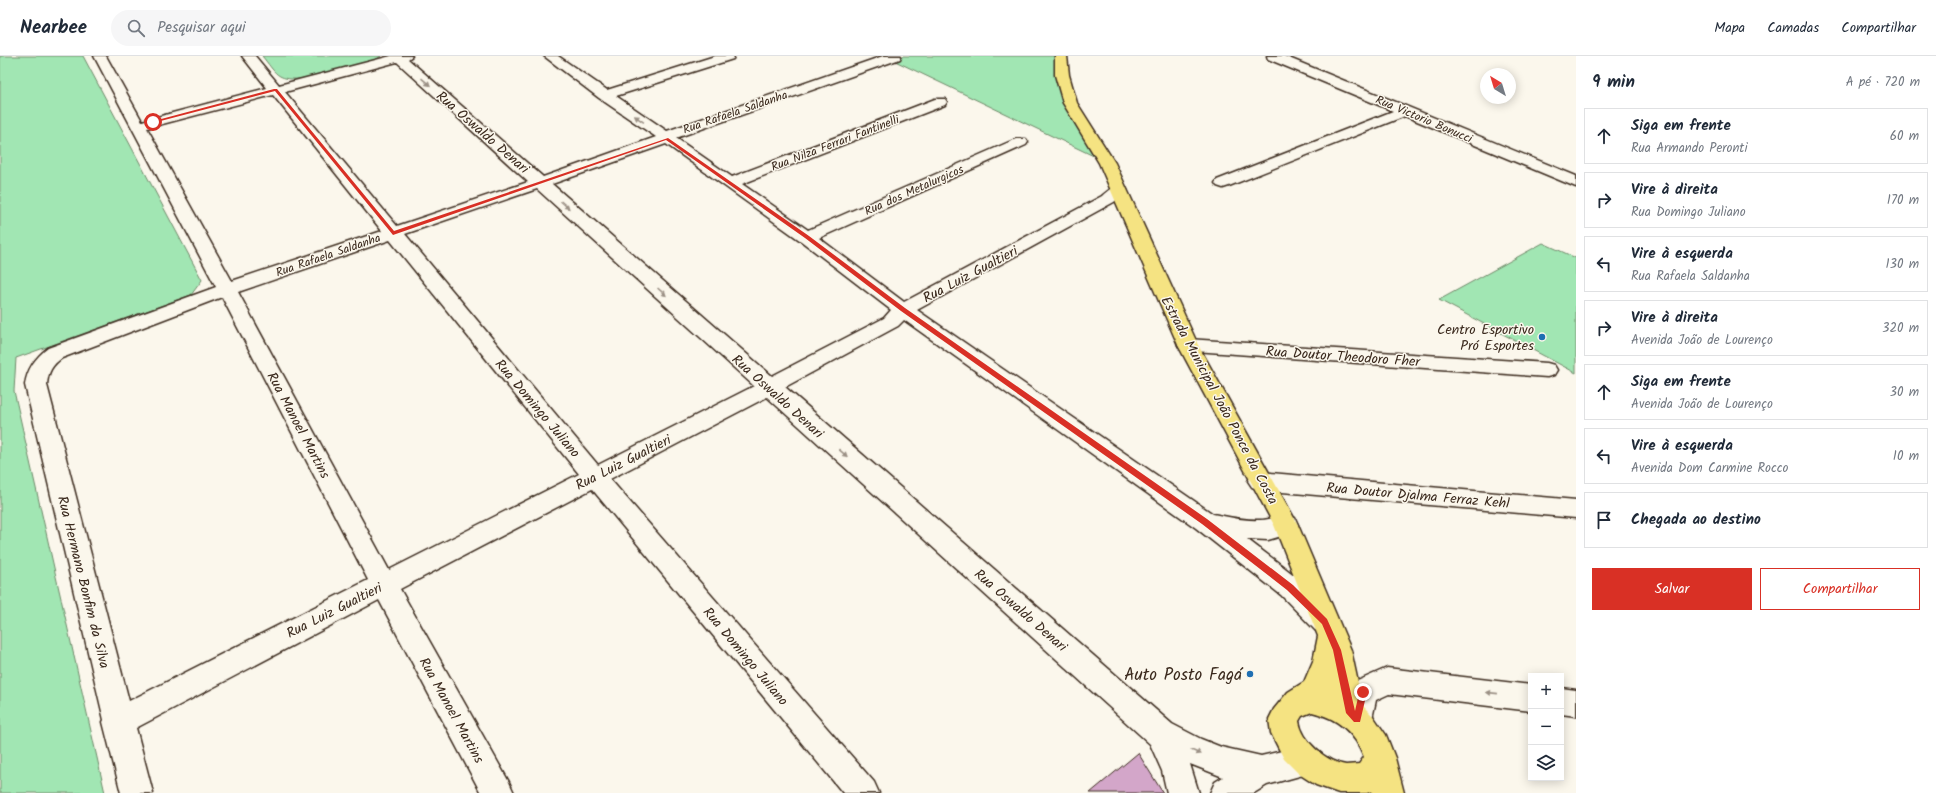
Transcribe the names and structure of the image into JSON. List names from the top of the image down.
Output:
{
  "streets": {
    "main road": ["Estrada Municipal João Ponce da Costa"],
    "street": [
      "Rua Rafaela Saldanha",
      "Rua Victorio Bonucci",
      "Rua Oswaldo Denari",
      "Rua Nilza Ferrari Fantinelli",
      "Rua dos Metalurgicos",
      "Rua Luiz Gualtieri",
      "Rua Doutor Theodoro Fher",
      "Rua Domingo Juliano",
      "Rua Manoel Martins",
      "Rua Doutor Djalma Ferraz Kehl",
      "Rua Hermano Bonfim da Silva"
    ]
  },
  "crossings": [
    ["Rua Rafaela Saldanha", "Rua Oswaldo Denari"],
    ["Rua Rafaela Saldanha", "Rua Domingo Juliano"],
    ["Rua Rafaela Saldanha", "Rua Manoel Martins"],
    ["Rua Rafaela Saldanha", "Rua Hermano Bonfim da Silva"],
    ["Rua Oswaldo Denari", "Rua Luiz Gualtieri"],
    ["Rua Luiz Gualtieri", "Estrada Municipal João Ponce da Costa"],
    ["Rua Luiz Gualtieri", "Rua Domingo Juliano"],
    ["Rua Luiz Gualtieri", "Rua Manoel Martins"],
    ["Rua Luiz Gualtieri", "Rua Hermano Bonfim da Silva"],
    ["Rua Doutor Theodoro Fher", "Estrada Municipal João Ponce da Costa"],
    ["Estrada Municipal João Ponce da Costa", "Rua Doutor Djalma Ferraz Kehl"]
  ],
  "places": ["Centro Esportivo Pró Esportes", "Auto Posto Fagá"],
  "north": "top left",
  "page": {
    "header": "Nearbee",
    "search": "Pesquisar aqui",
    "nav": ["Mapa", "Camadas", "Compartilhar"],
    "heading": ["9 min", "A pé · 720 m"],
    "list": [
      ["Siga em frente", "Rua Armando Peronti", "60 m"],
      ["Vire à direita", "Rua Domingo Juliano", "170 m"],
      ["Vire à esquerda", "Rua Rafaela Saldanha", "130 m"],
      ["Vire à direita", "Avenida João de Lourenço", "320 m"],
      ["Siga em frente", "Avenida João de Lourenço", "30 m"],
      ["Vire à esquerda", "Avenida Dom Carmine Rocco", "10 m"],
      "Chegada ao destino"
    ],
    "buttons": ["Salvar", "Compartilhar"],
    "map_buttons": ["+", "−"]
  }
}
